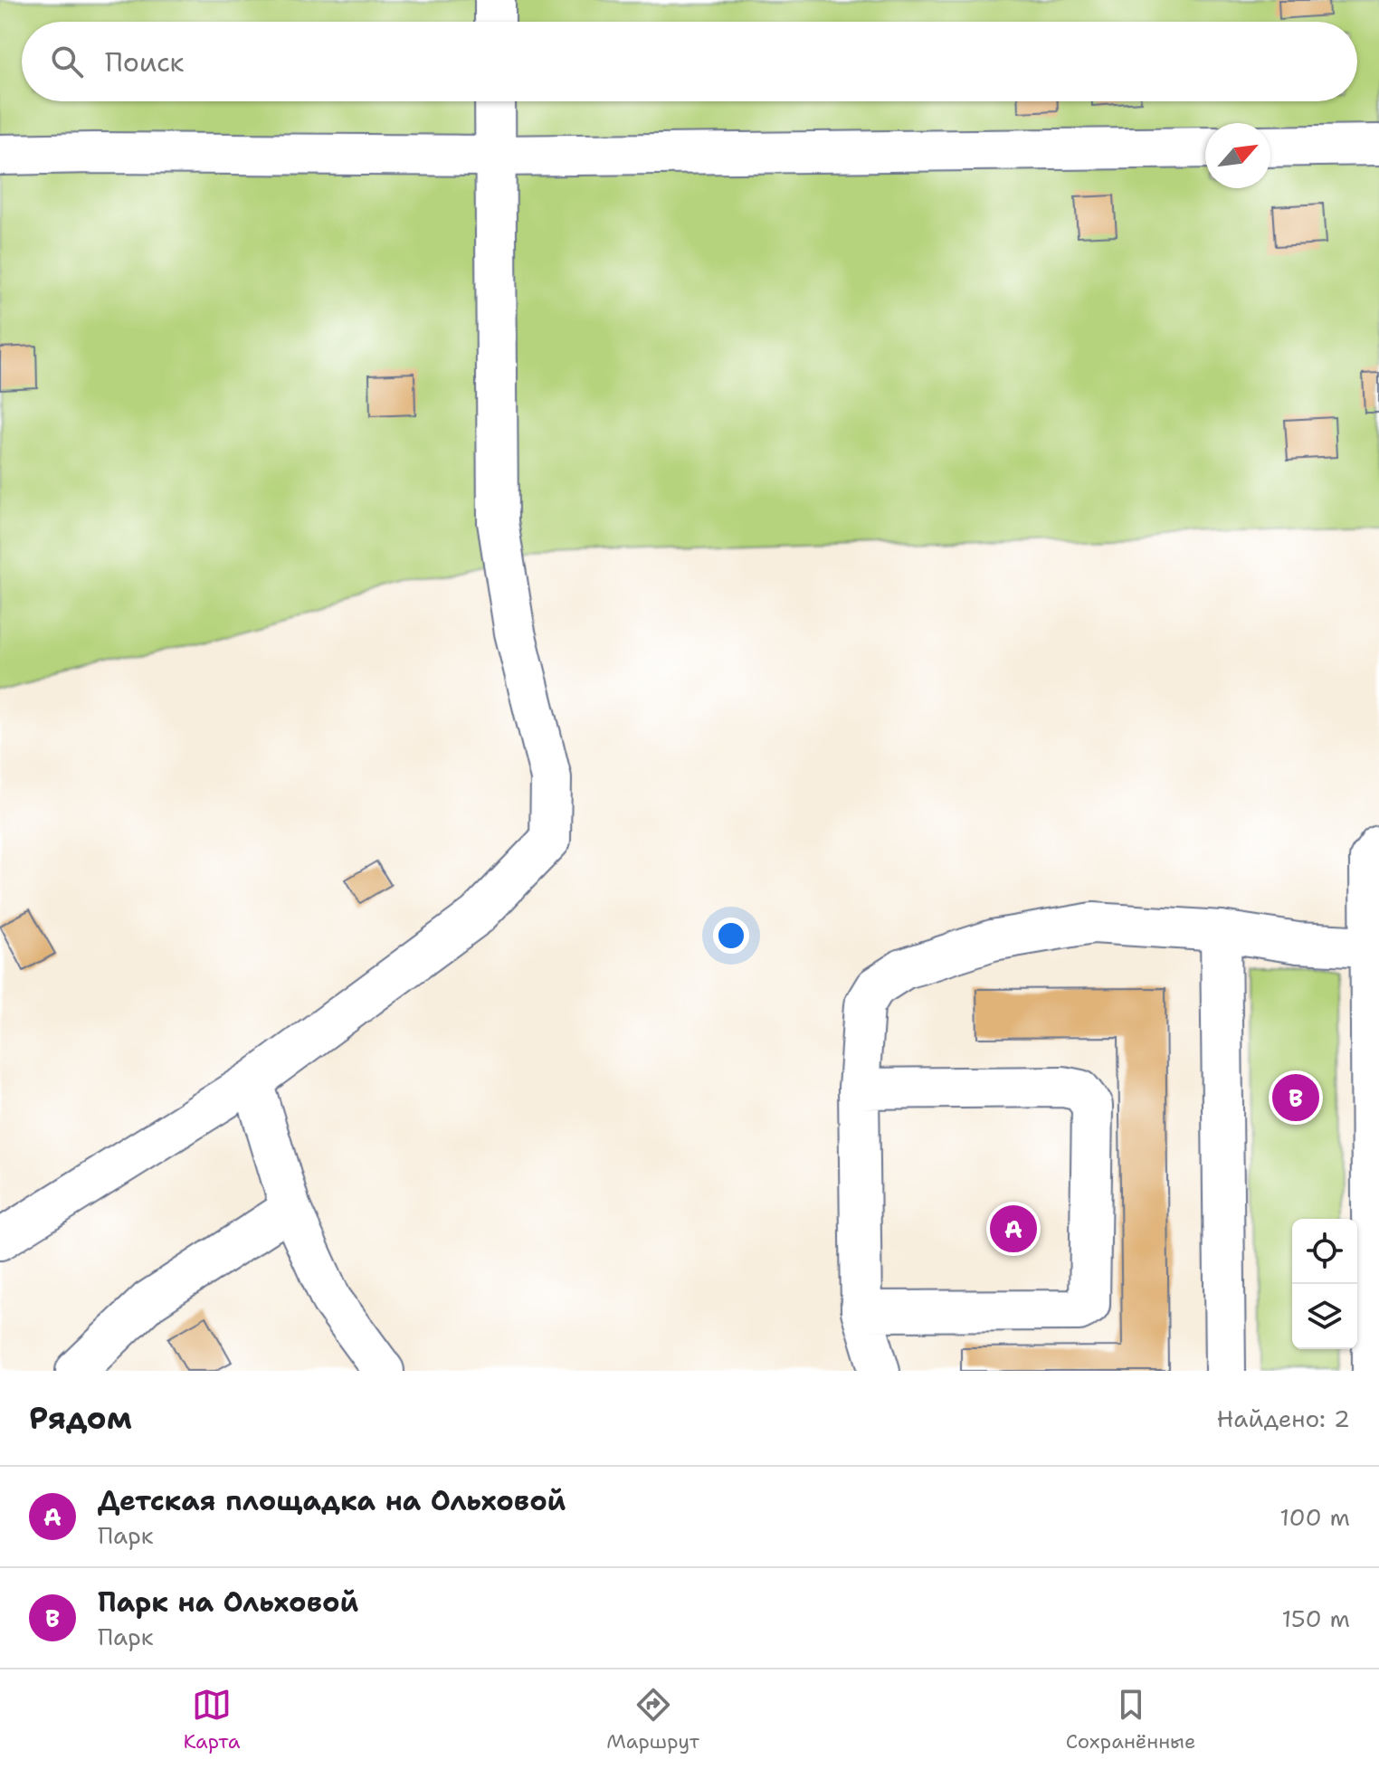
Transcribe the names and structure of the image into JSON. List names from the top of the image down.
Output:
{
  "north": "top right",
  "page": {
    "search": "Поиск",
    "pins": ["B", "A"],
    "heading": ["Рядом", "Найдено: 2"],
    "list": [
      {
        "mark": "A",
        "name": "Детская площадка на Ольховой",
        "note": "Парк",
        "value": "100 m"
      },
      {
        "mark": "B",
        "name": "Парк на Ольховой",
        "note": "Парк",
        "value": "150 m"
      }
    ],
    "nav": ["Карта", "Маршрут", "Сохранённые"]
  }
}
